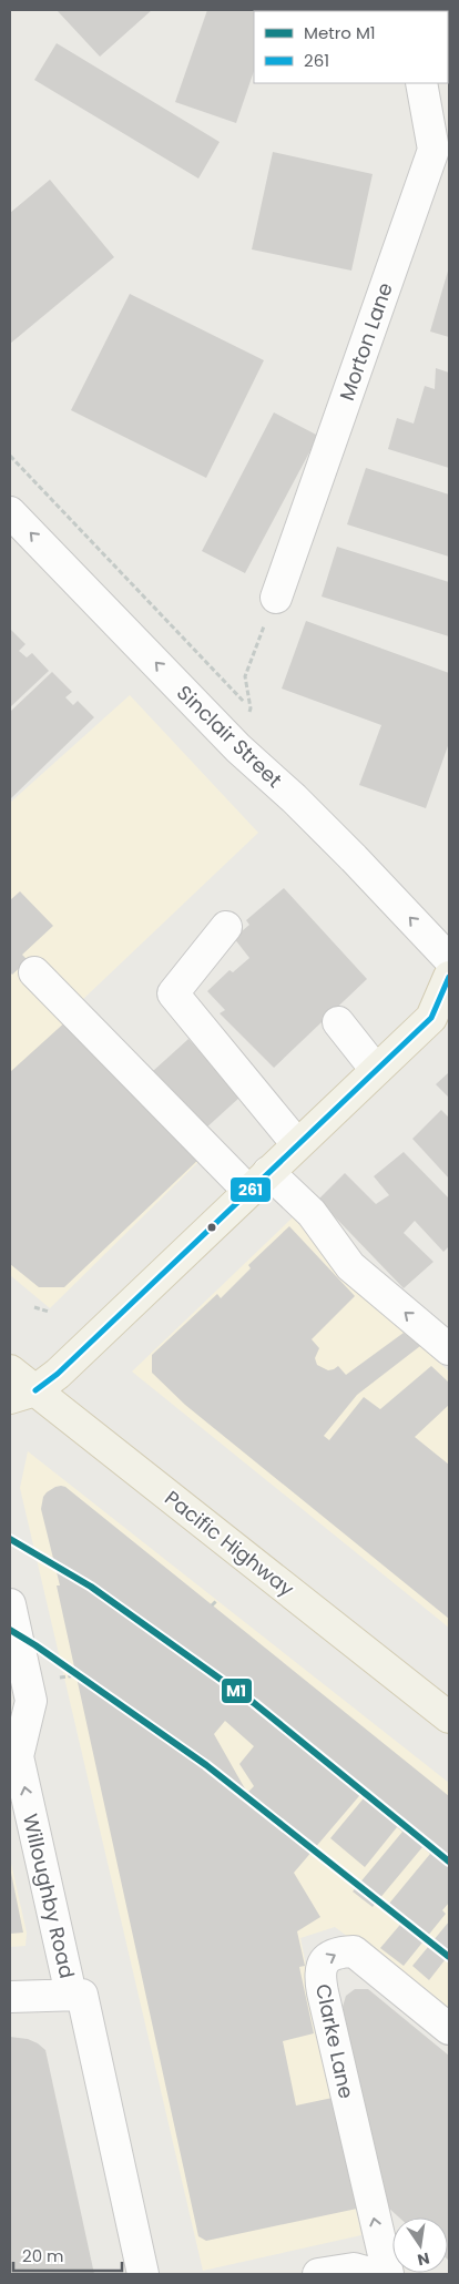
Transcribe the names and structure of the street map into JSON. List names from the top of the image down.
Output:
{
  "streets": {
    "main road": ["Pacific Highway"],
    "street": [
      "Morton Lane",
      "Sinclair Street",
      "Willoughby Road",
      "Clarke Lane"
    ]
  },
  "one_way": ["Sinclair Street", "Willoughby Road"],
  "lines": ["transit line 261", "metro line M1"],
  "legend": ["Metro M1", "261"],
  "scale_bar": "20 m",
  "north": "bottom"
}
